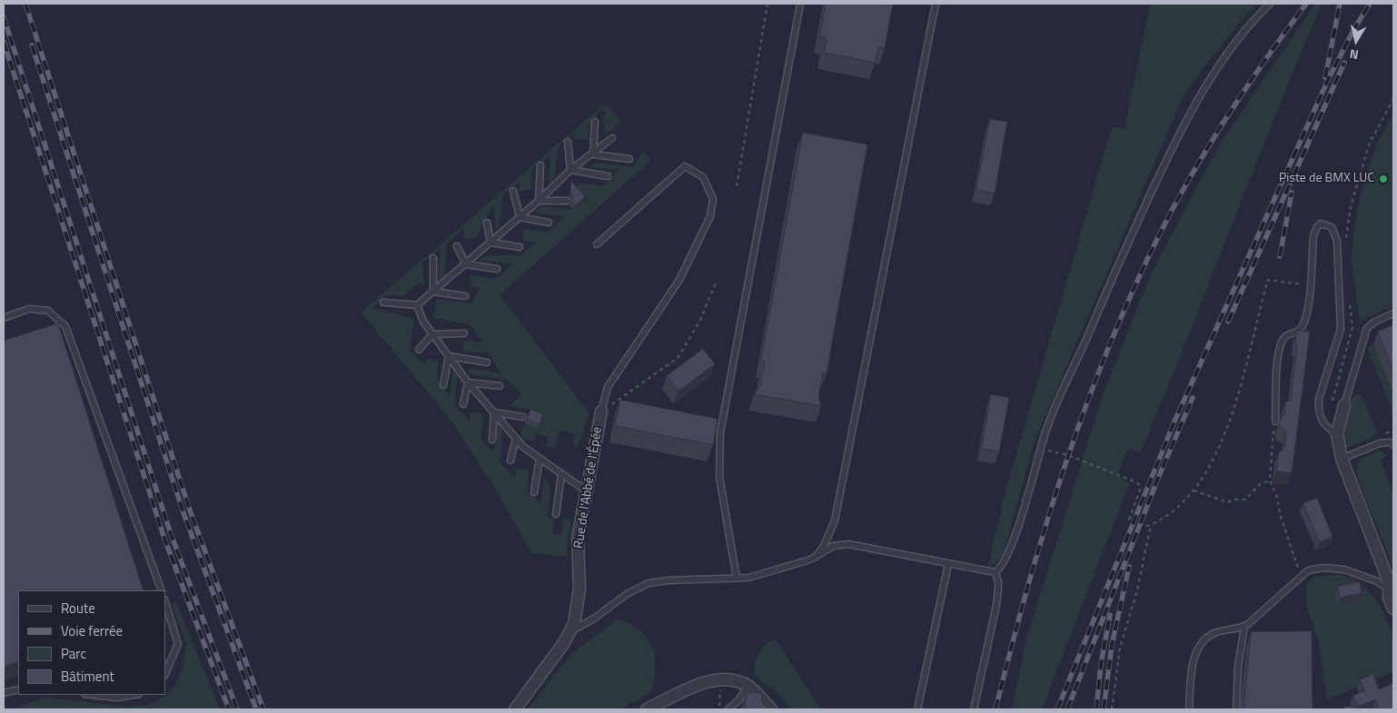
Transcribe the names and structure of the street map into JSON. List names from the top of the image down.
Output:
{
  "streets": {
    "street": ["Rue de l'Abbé de l'Épée"]
  },
  "places": ["Piste de BMX LUC"],
  "legend": [
    "Route",
    "Voie ferrée",
    "Parc",
    "Bâtiment"
  ],
  "north": "bottom"
}
